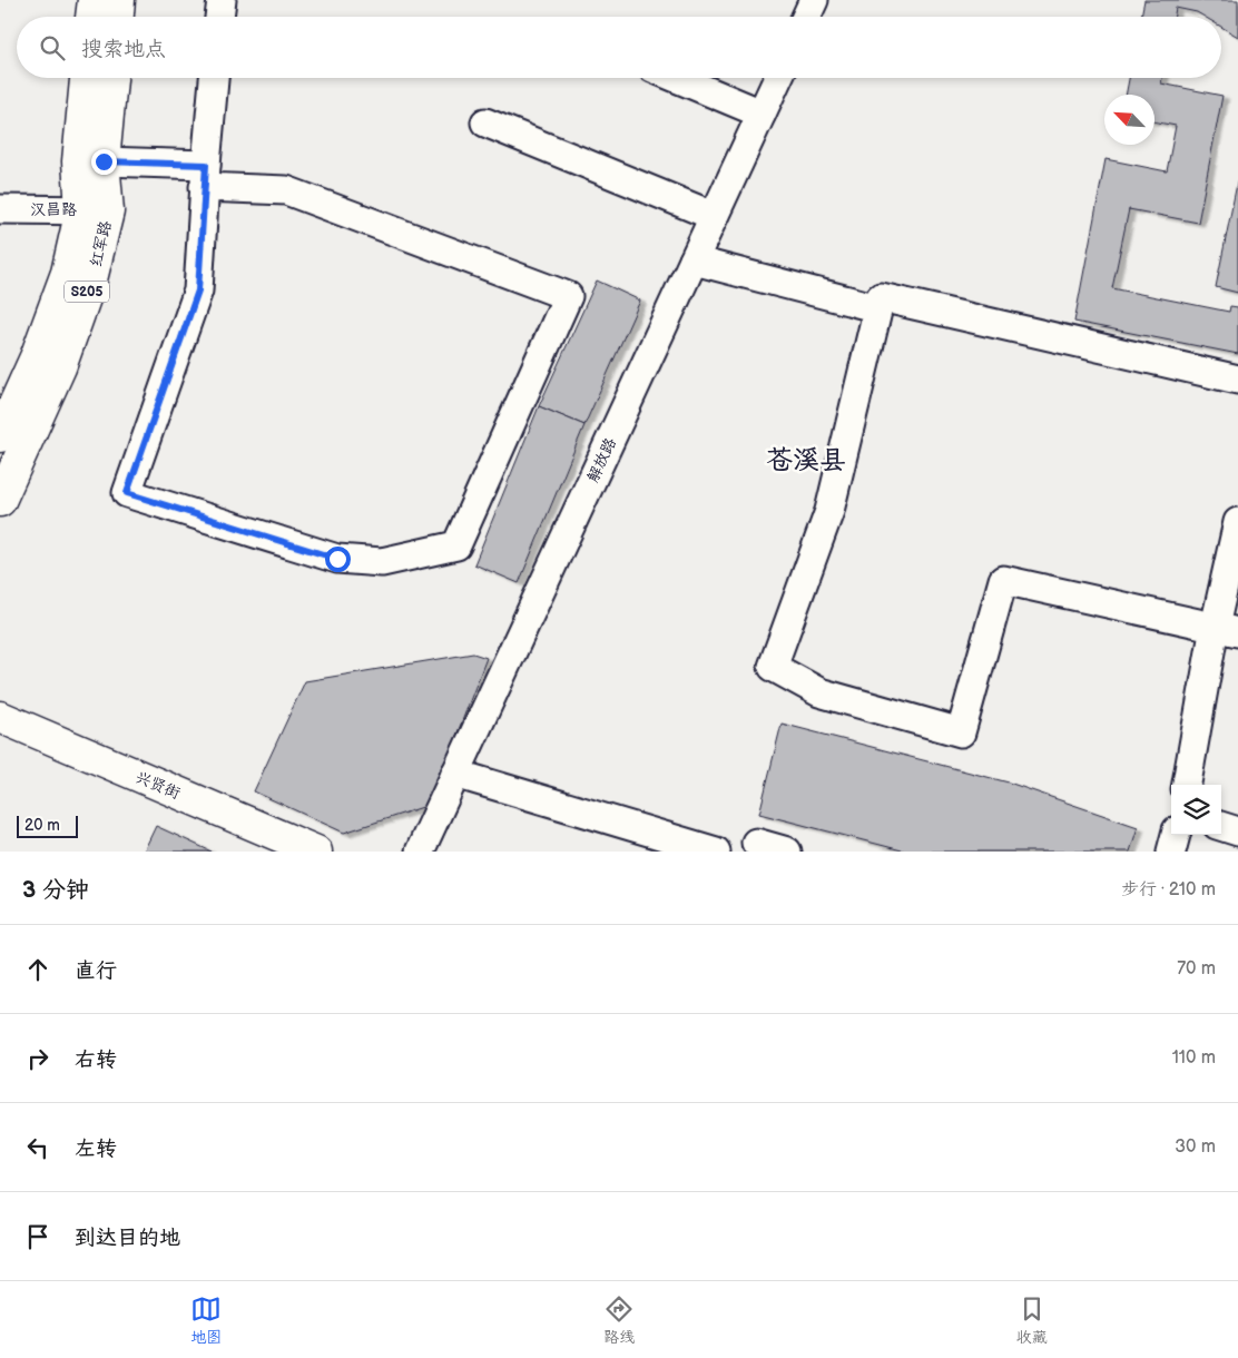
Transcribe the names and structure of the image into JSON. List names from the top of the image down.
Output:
{
  "streets": {
    "main road": ["红军路", "S205", "兴贤街"],
    "street": ["汉昌路", "解放路"]
  },
  "crossings": [
    ["汉昌路", "红军路"]
  ],
  "districts": ["苍溪县"],
  "scale_bar": "20 m",
  "north": "top left",
  "page": {
    "search": "搜索地点",
    "scale": "20 m",
    "heading": ["3 分钟", "步行 · 210 m"],
    "list": [
      ["直行", "70 m"],
      ["右转", "110 m"],
      ["左转", "30 m"],
      "到达目的地"
    ],
    "nav": ["地图", "路线", "收藏"]
  }
}
